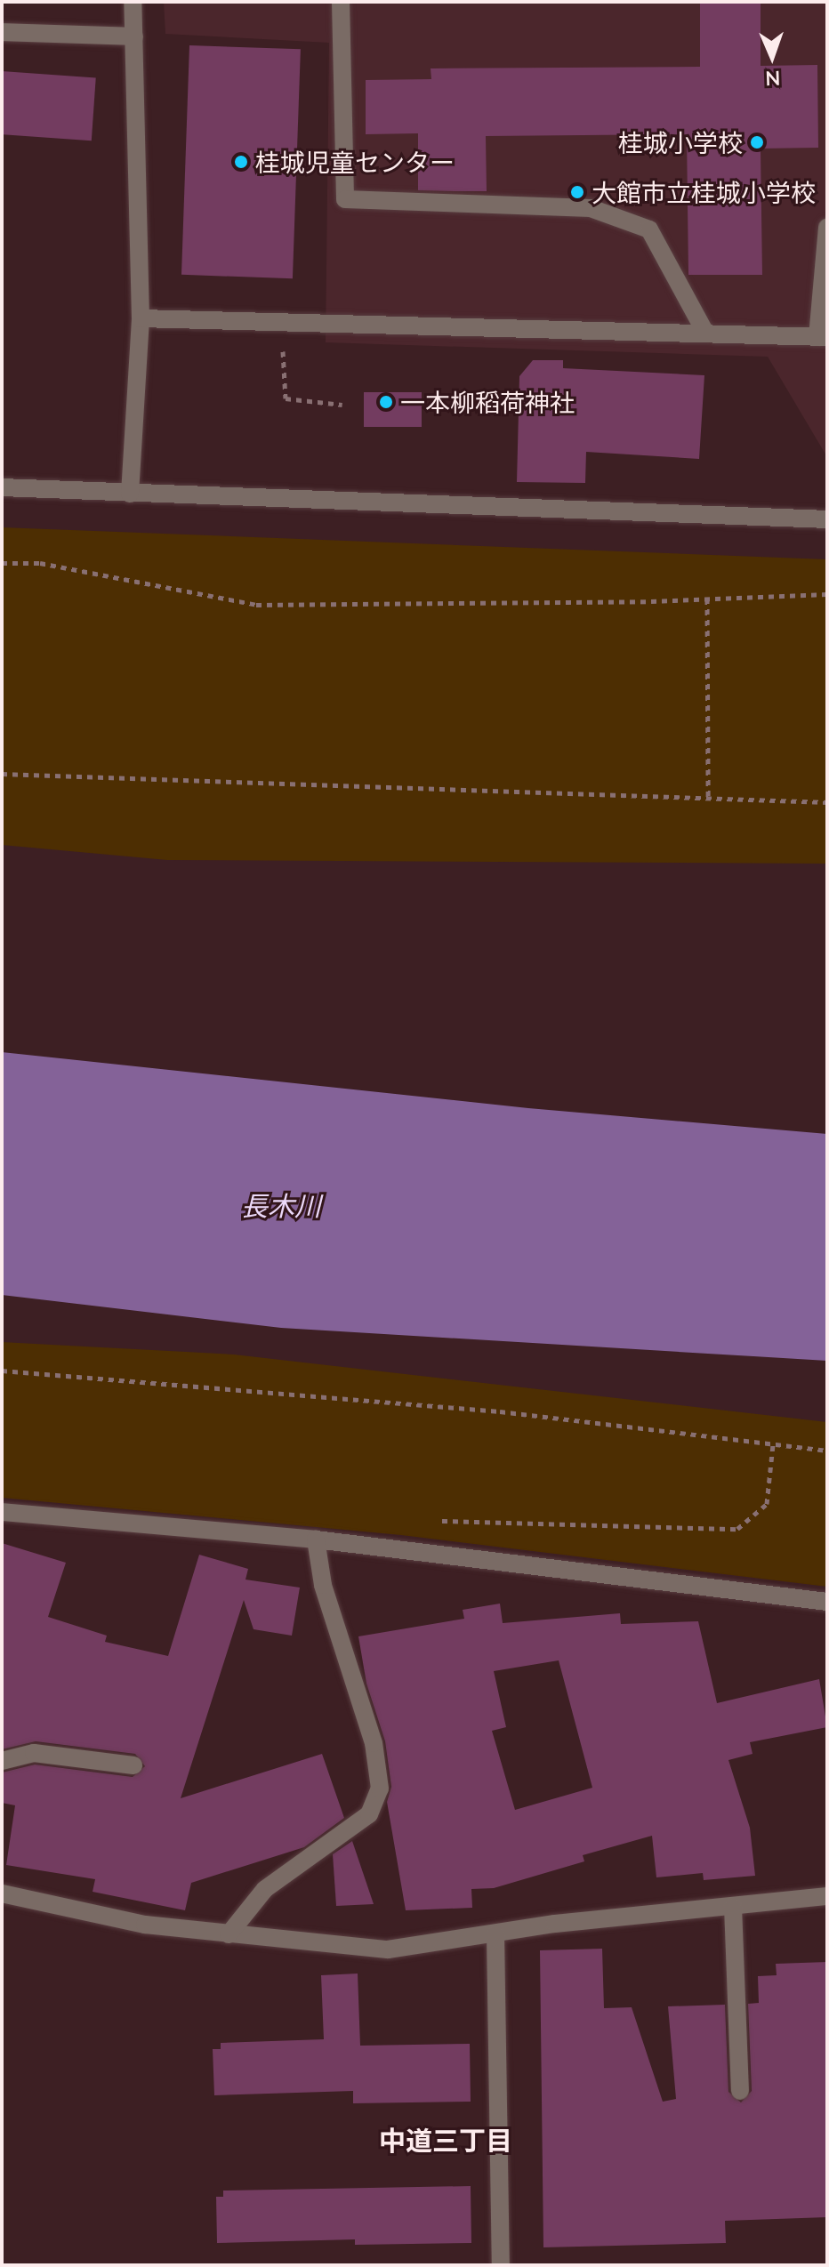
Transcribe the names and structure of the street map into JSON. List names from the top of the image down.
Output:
{
  "districts": ["中道三丁目"],
  "water": ["長木川"],
  "places": [
    "桂城小学校",
    "桂城児童センター",
    "大館市立桂城小学校",
    "一本柳稻荷神社"
  ],
  "north": "bottom"
}
